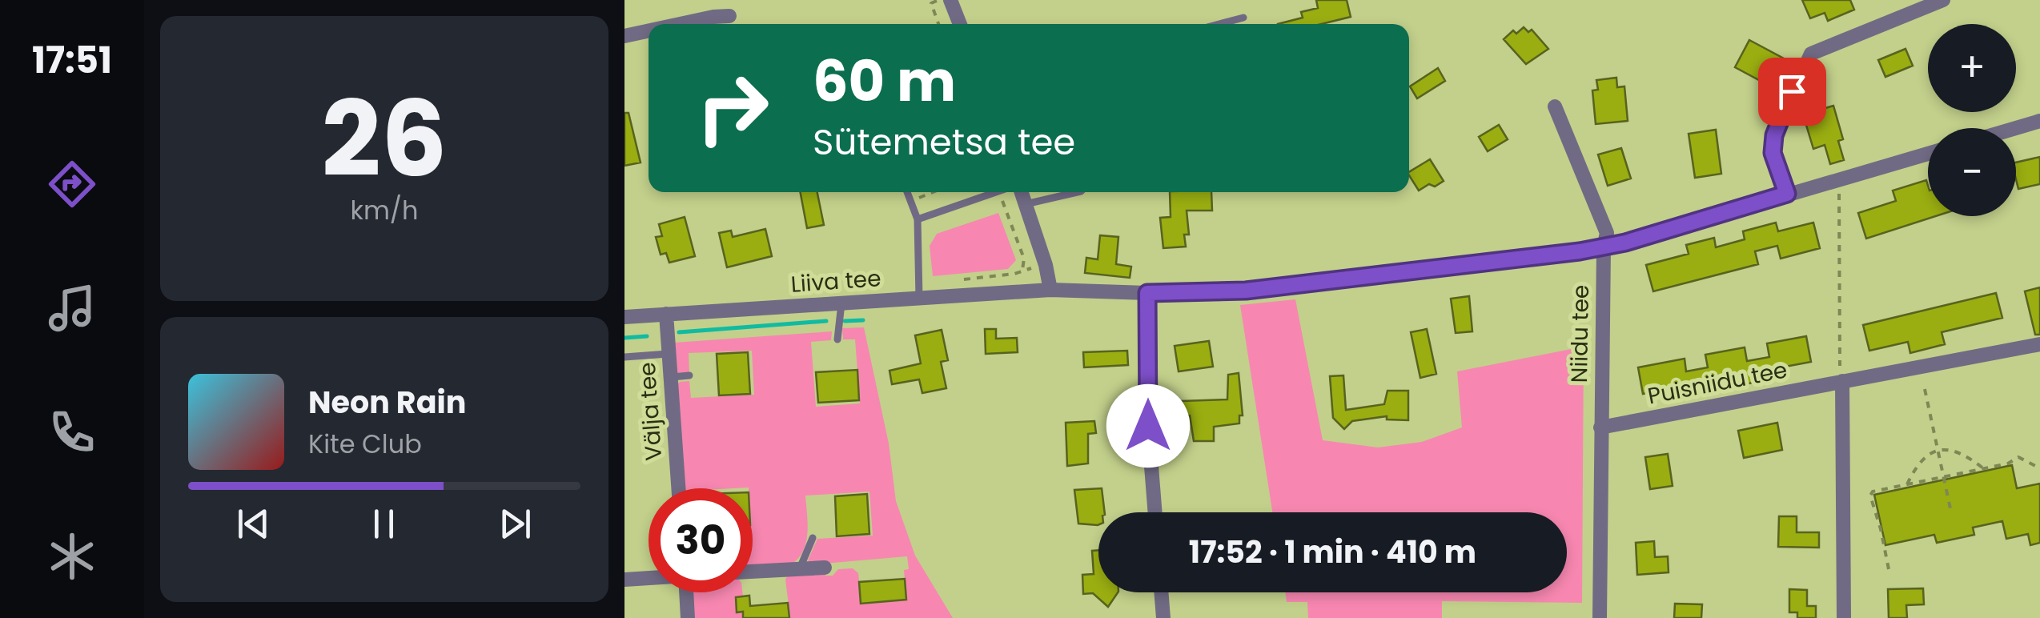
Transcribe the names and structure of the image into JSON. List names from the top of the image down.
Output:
{
  "streets": {
    "street": [
      "Liiva tee",
      "Niidu tee",
      "Puisniidu tee",
      "Välja tee"
    ]
  },
  "crossings": [
    ["Liiva tee", "Niidu tee"],
    ["Liiva tee", "Välja tee"],
    ["Niidu tee", "Puisniidu tee"]
  ],
  "page": {
    "tabs": "17:51",
    "tile": ["26", "km/h"],
    "map_buttons": ["+", "−"],
    "turn": ["60 m", "Sütemetsa tee"],
    "song": ["Neon Rain", "Kite Club"],
    "limit": "30",
    "trip": "17:52 · 1 min · 410 m"
  }
}
